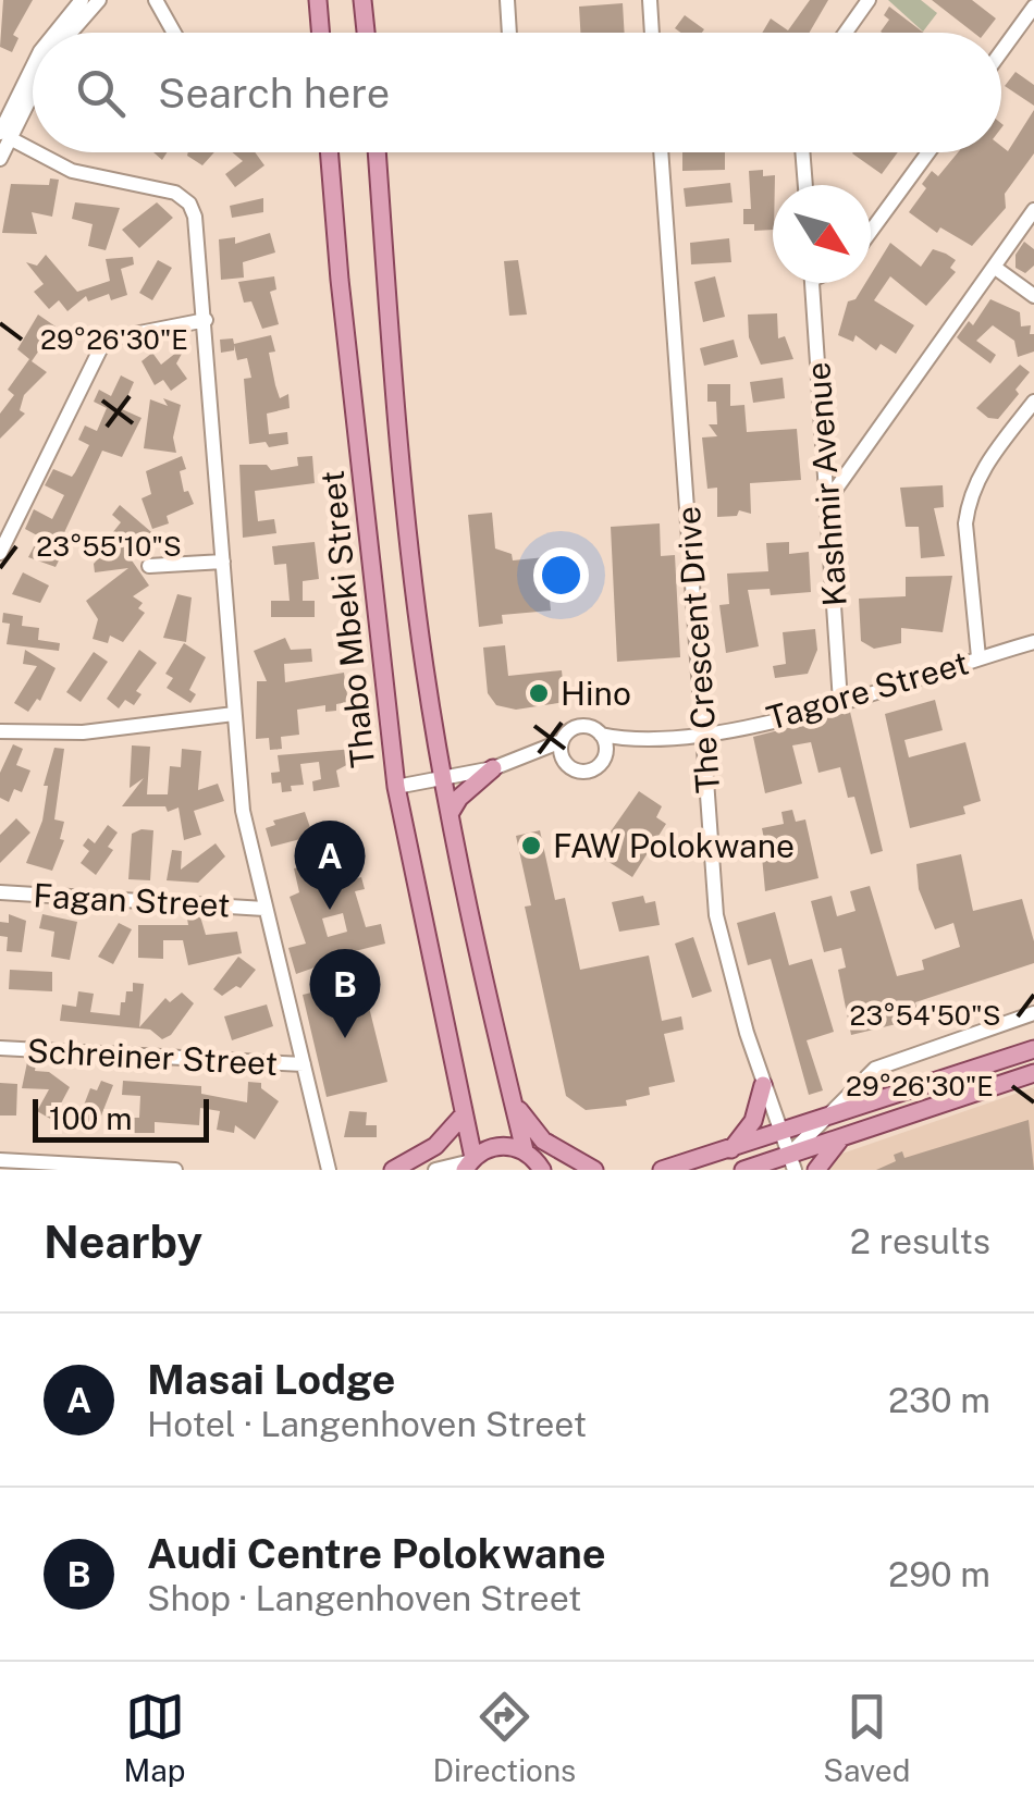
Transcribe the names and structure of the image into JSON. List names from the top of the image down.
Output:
{
  "streets": {
    "main road": ["Thabo Mbeki Street"],
    "street": [
      "Kashmir Avenue",
      "The Crescent Drive",
      "Tagore Street",
      "Fagan Street",
      "Schreiner Street"
    ]
  },
  "crossings": [
    ["Kashmir Avenue", "Tagore Street"],
    ["Thabo Mbeki Street", "Tagore Street"],
    ["The Crescent Drive", "Tagore Street"]
  ],
  "places": ["Hino", "FAW Polokwane"],
  "scale_bar": "100 m",
  "north": "bottom right",
  "page": {
    "search": "Search here",
    "pins": ["A", "B"],
    "scale": "100 m",
    "heading": ["Nearby", "2 results"],
    "list": [
      {
        "mark": "A",
        "name": "Masai Lodge",
        "note": "Hotel · Langenhoven Street",
        "value": "230 m"
      },
      {
        "mark": "B",
        "name": "Audi Centre Polokwane",
        "note": "Shop · Langenhoven Street",
        "value": "290 m"
      }
    ],
    "nav": ["Map", "Directions", "Saved"]
  },
  "coordinates": ["29°26'30\"E", "23°55'10\"S", "23°54'50\"S"]
}
